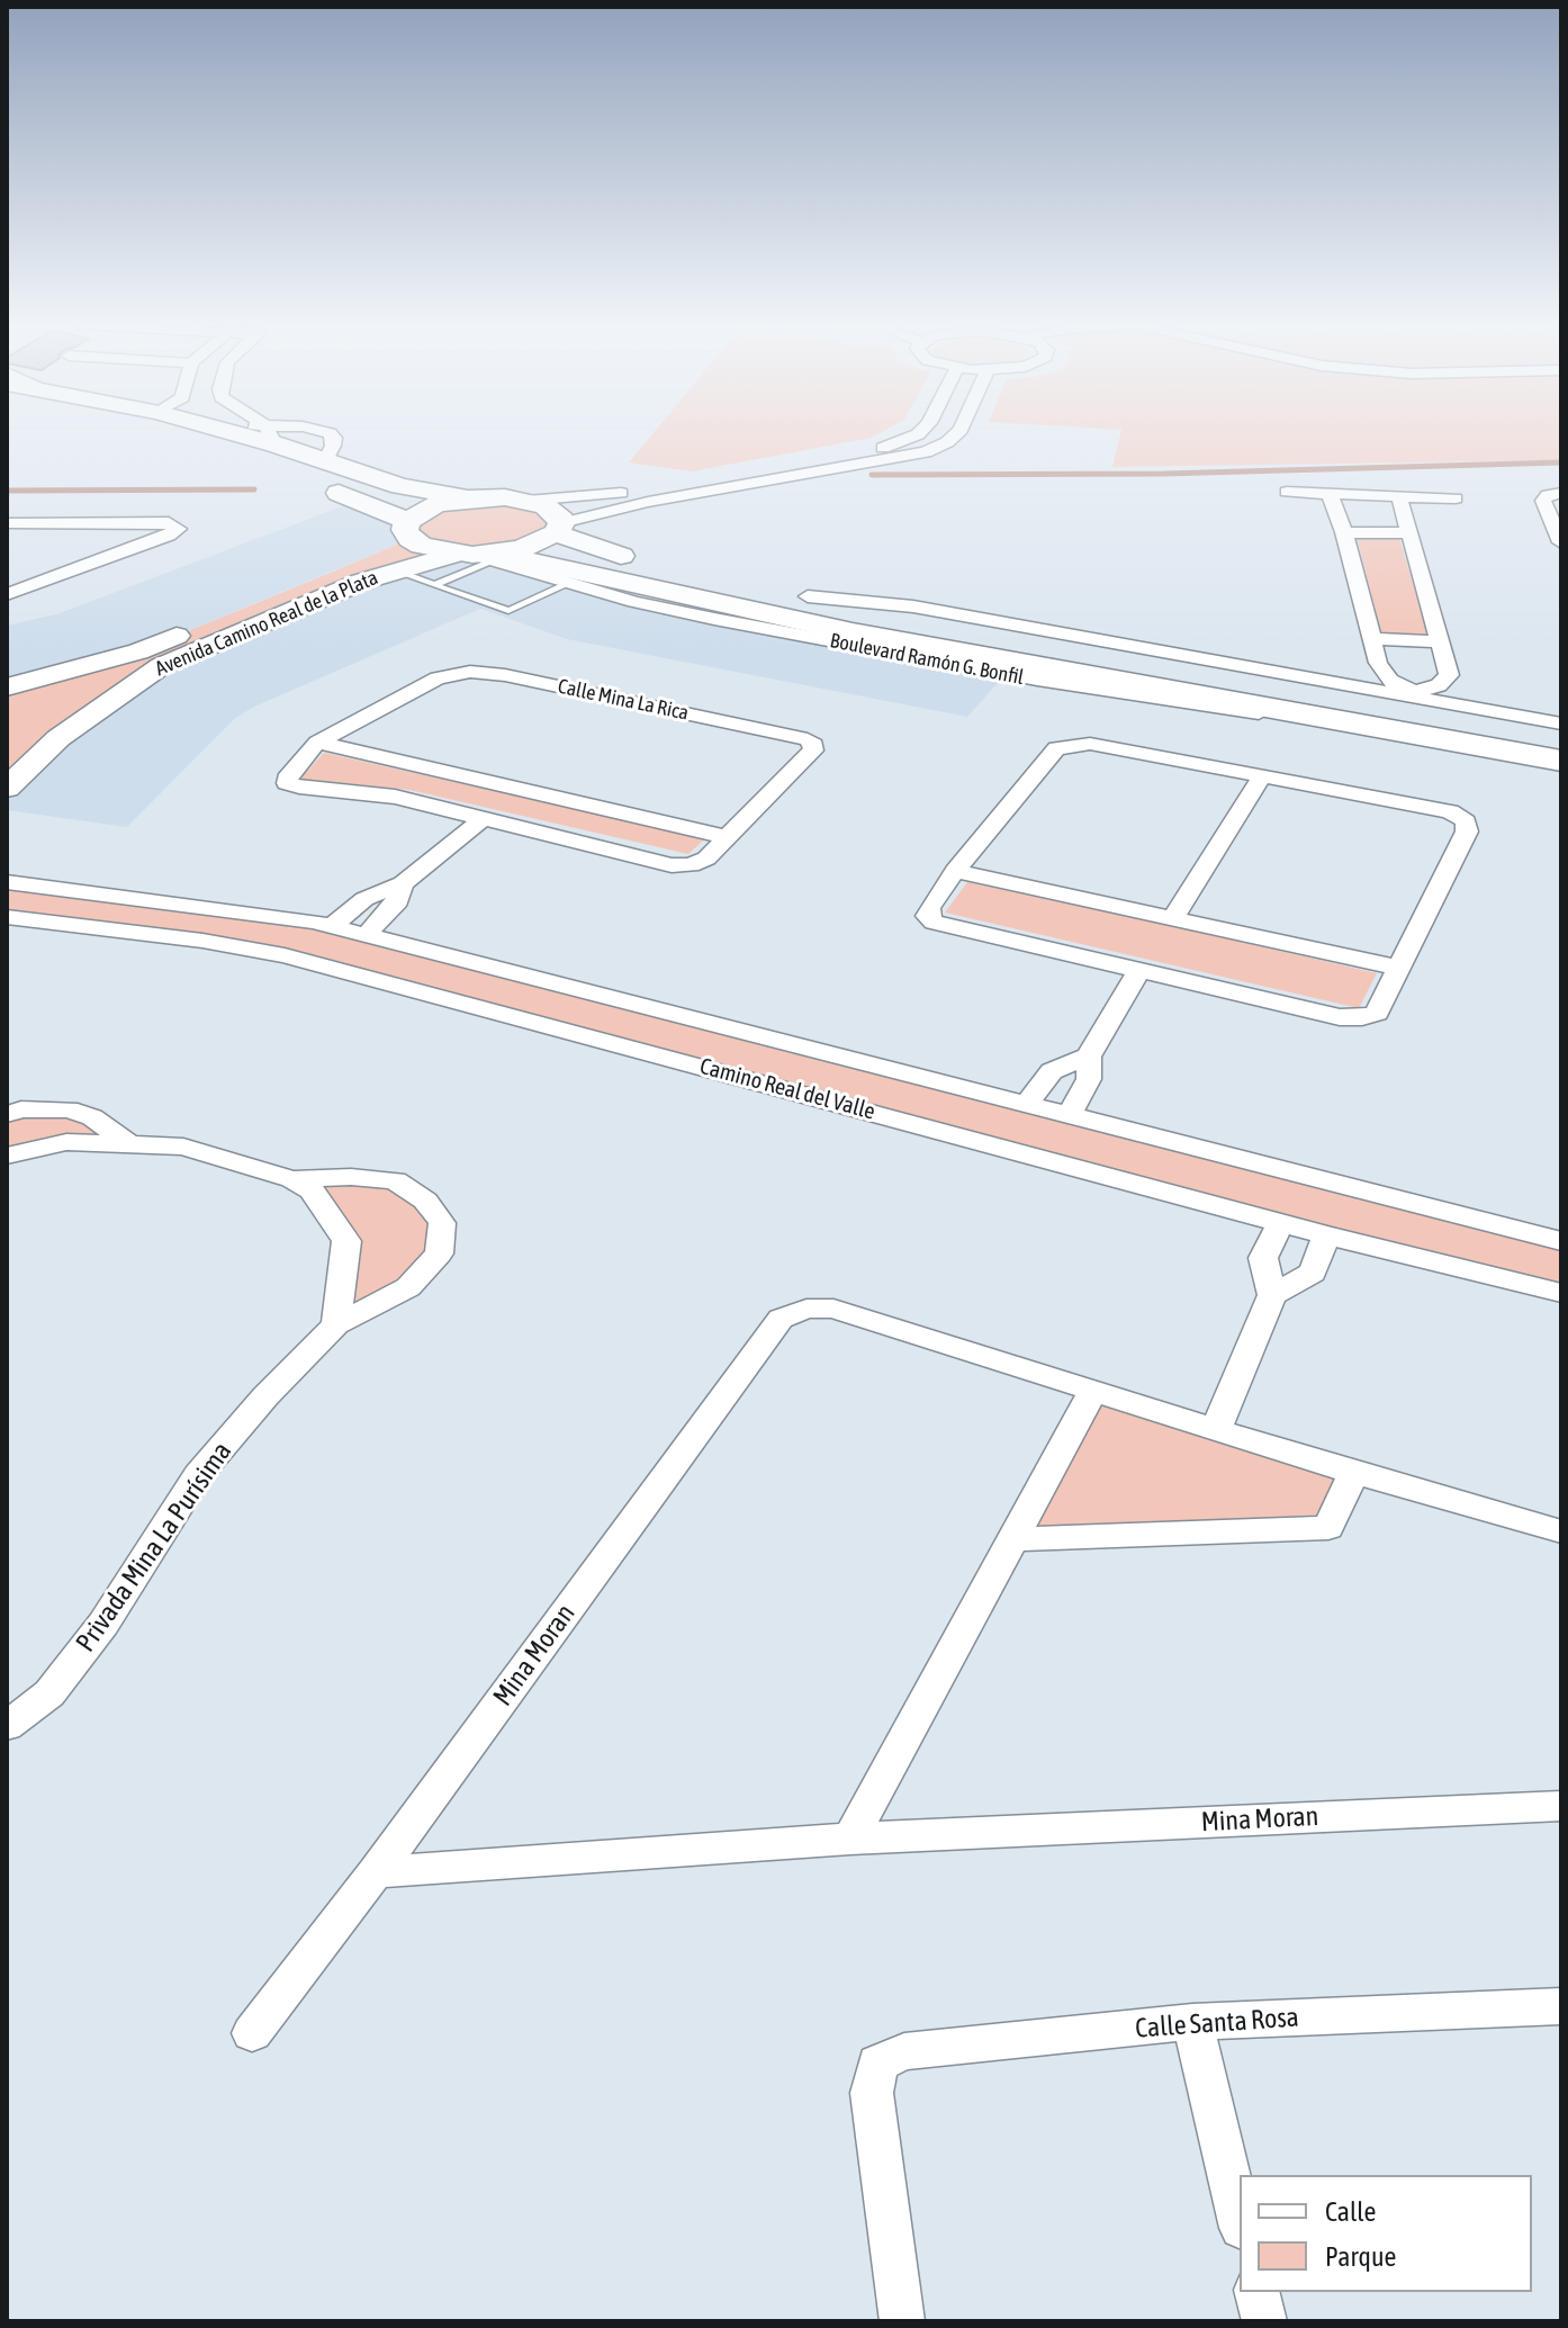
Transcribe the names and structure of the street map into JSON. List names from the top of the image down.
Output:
{
  "streets": {
    "main road": ["Avenida Camino Real de la Plata", "Boulevard Ramón G. Bonfil"],
    "street": [
      "Calle Mina La Rica",
      "Camino Real del Valle",
      "Privada Mina La Purísima",
      "Mina Moran",
      "Calle Santa Rosa"
    ]
  },
  "crossings": [
    ["Avenida Camino Real de la Plata", "Boulevard Ramón G. Bonfil"]
  ],
  "legend": ["Calle", "Parque"]
}
